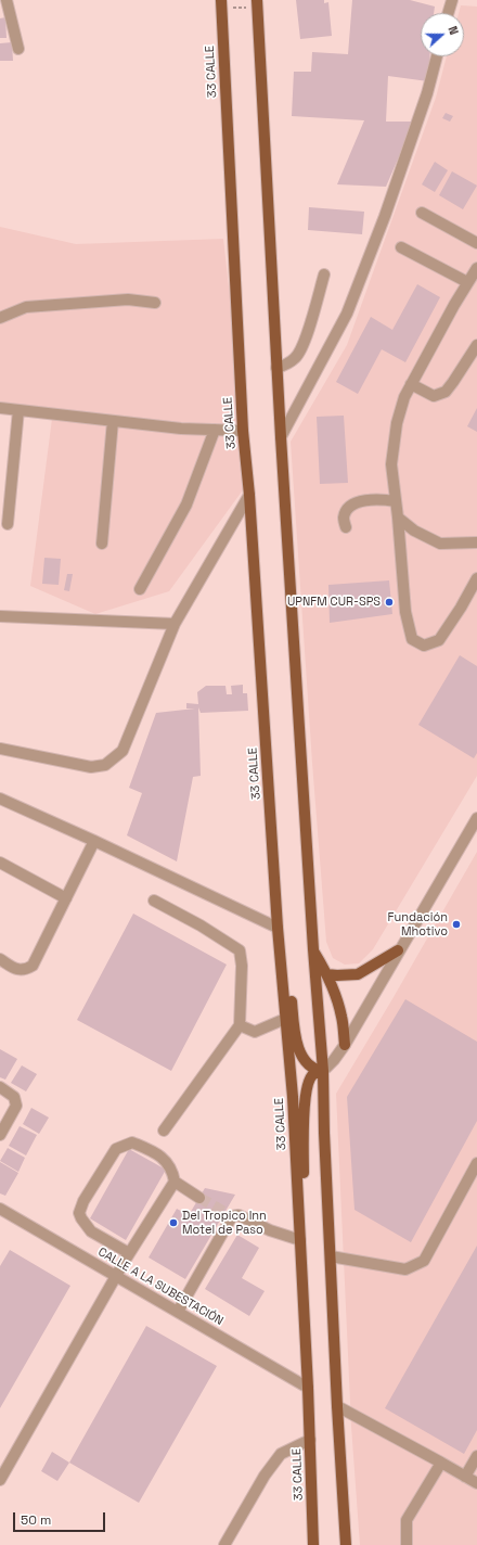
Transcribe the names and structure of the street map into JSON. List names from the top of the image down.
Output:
{
  "streets": {
    "main road": ["33 CALLE"],
    "street": ["CALLE A LA SUBESTACIÓN"]
  },
  "crossings": [
    ["33 CALLE", "CALLE A LA SUBESTACIÓN"]
  ],
  "places": ["UPNFM CUR-SPS", "Fundación Mhotivo", "Del Tropico Inn Motel de Paso"],
  "scale_bar": "50 m",
  "north": "right"
}
